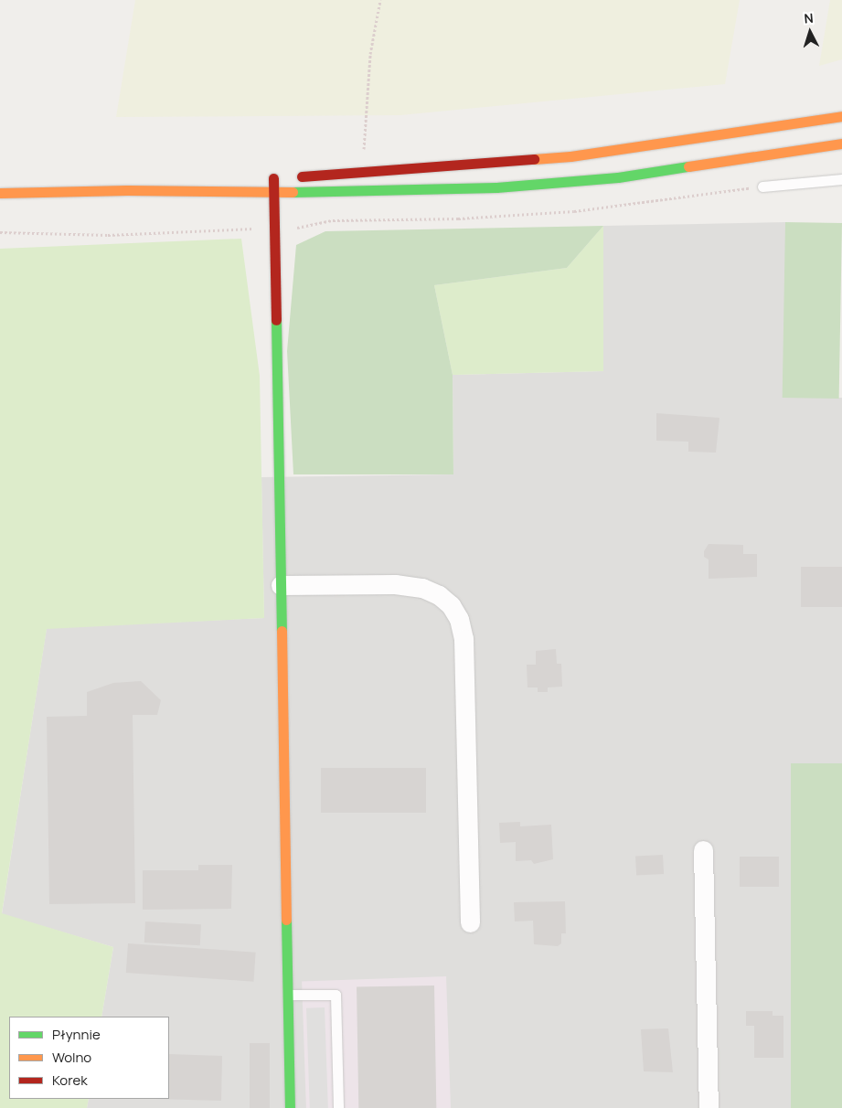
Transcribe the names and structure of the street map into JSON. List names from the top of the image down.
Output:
{
  "legend": ["Płynnie", "Wolno", "Korek"],
  "north": "top"
}
